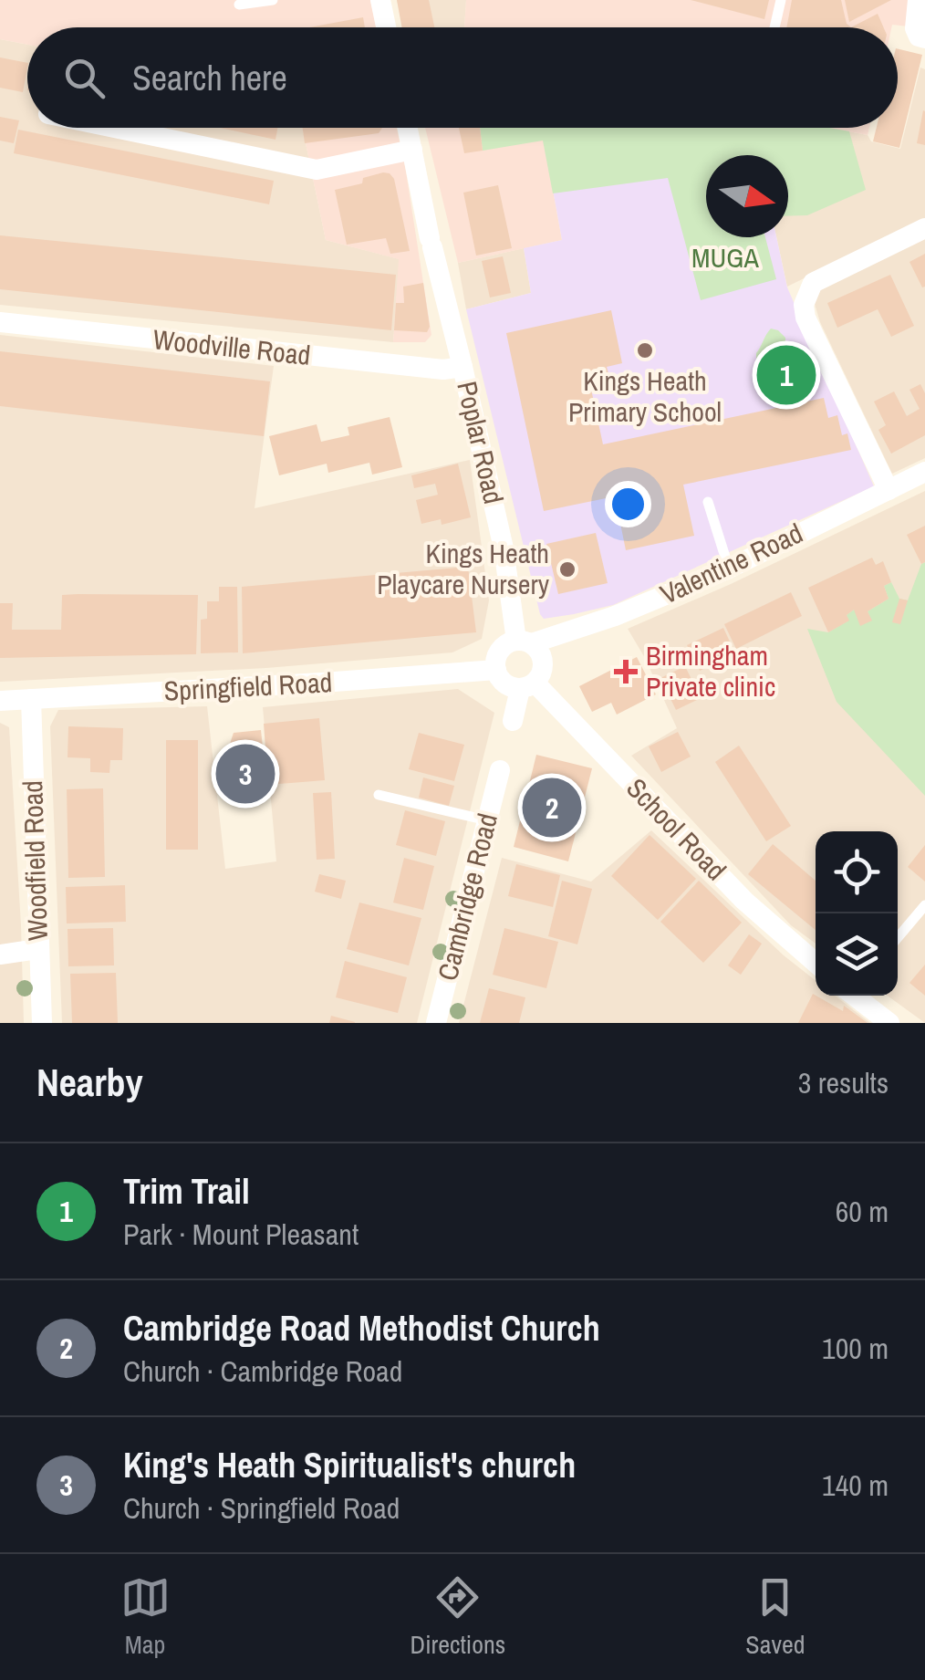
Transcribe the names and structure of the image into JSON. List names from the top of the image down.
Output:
{
  "streets": {
    "street": [
      "Woodville Road",
      "Poplar Road",
      "Valentine Road",
      "Springfield Road",
      "School Road",
      "Woodfield Road",
      "Cambridge Road"
    ]
  },
  "crossings": [
    ["Woodville Road", "Poplar Road"],
    ["Poplar Road", "Valentine Road"],
    ["Poplar Road", "Springfield Road"],
    ["Poplar Road", "School Road"],
    ["Valentine Road", "Springfield Road"],
    ["Valentine Road", "School Road"],
    ["Springfield Road", "School Road"],
    ["Springfield Road", "Woodfield Road"]
  ],
  "parks": ["MUGA"],
  "places": {
    "other": ["Kings Heath Primary School", "Kings Heath Playcare Nursery"],
    "health": ["Birmingham Private clinic"]
  },
  "north": "right",
  "page": {
    "search": "Search here",
    "pins": ["1", "3", "2"],
    "heading": ["Nearby", "3 results"],
    "list": [
      {
        "mark": "1",
        "name": "Trim Trail",
        "note": "Park · Mount Pleasant",
        "value": "60 m"
      },
      {
        "mark": "2",
        "name": "Cambridge Road Methodist Church",
        "note": "Church · Cambridge Road",
        "value": "100 m"
      },
      {
        "mark": "3",
        "name": "King's Heath Spiritualist's church",
        "note": "Church · Springfield Road",
        "value": "140 m"
      }
    ],
    "nav": ["Map", "Directions", "Saved"]
  }
}
